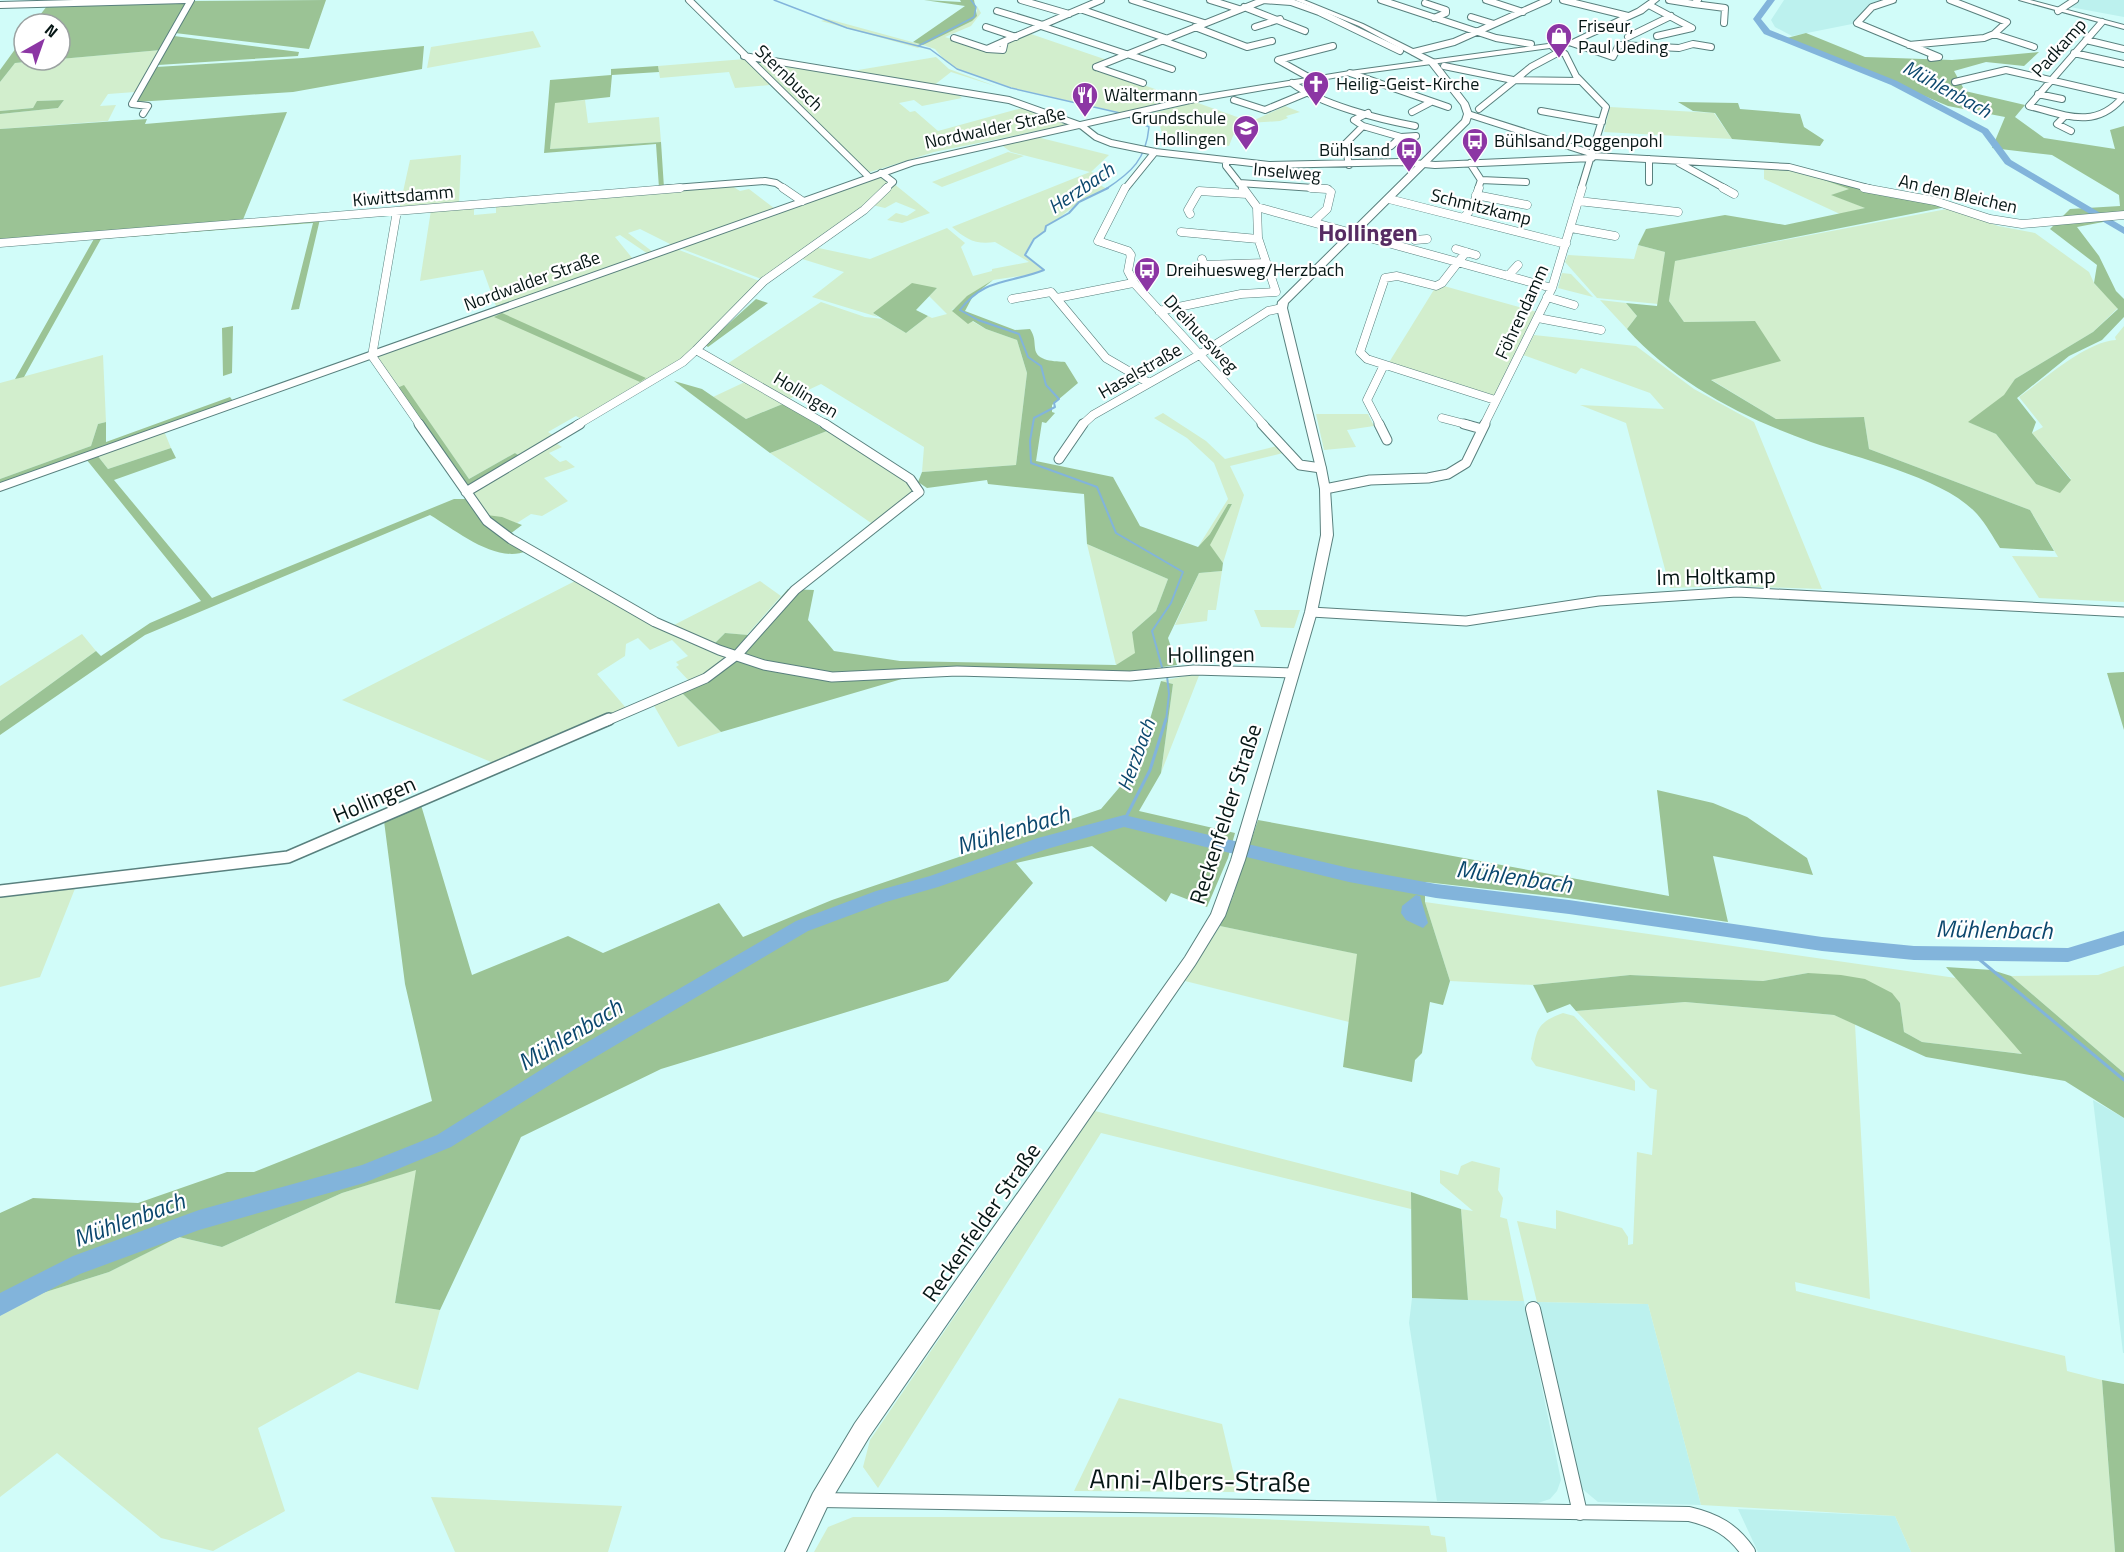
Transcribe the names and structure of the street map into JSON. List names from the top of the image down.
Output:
{
  "streets": {
    "main road": ["Nordwalder Straße"],
    "street": [
      "Padkamp",
      "Sternbusch",
      "Inselweg",
      "An den Bleichen",
      "Kiwittsdamm",
      "Schmitzkamp",
      "Föhrendamm",
      "Dreihuesweg",
      "Haselstraße",
      "Hollingen",
      "Im Holtkamp",
      "Reckenfelder Straße",
      "Anni-Albers-Straße"
    ]
  },
  "crossings": [
    ["Sternbusch", "Nordwalder Straße"],
    ["Nordwalder Straße", "Kiwittsdamm"],
    ["Nordwalder Straße", "Föhrendamm"],
    ["Nordwalder Straße", "Hollingen"],
    ["Schmitzkamp", "Föhrendamm"],
    ["Föhrendamm", "Reckenfelder Straße"],
    ["Dreihuesweg", "Haselstraße"],
    ["Dreihuesweg", "Reckenfelder Straße"],
    ["Haselstraße", "Reckenfelder Straße"],
    ["Hollingen", "Reckenfelder Straße"],
    ["Im Holtkamp", "Reckenfelder Straße"],
    ["Reckenfelder Straße", "Anni-Albers-Straße"]
  ],
  "districts": ["Hollingen"],
  "water": ["Mühlenbach", "Herzbach"],
  "places": {
    "shop": ["Friseur, Paul Ueding"],
    "church": ["Heilig-Geist-Kirche"],
    "restaurant": ["Wältermann"],
    "school or university": ["Grundschule Hollingen"],
    "bus stop": ["Bühlsand/Poggenpohl", "Bühlsand", "Dreihuesweg/Herzbach"]
  },
  "north": "top right"
}
